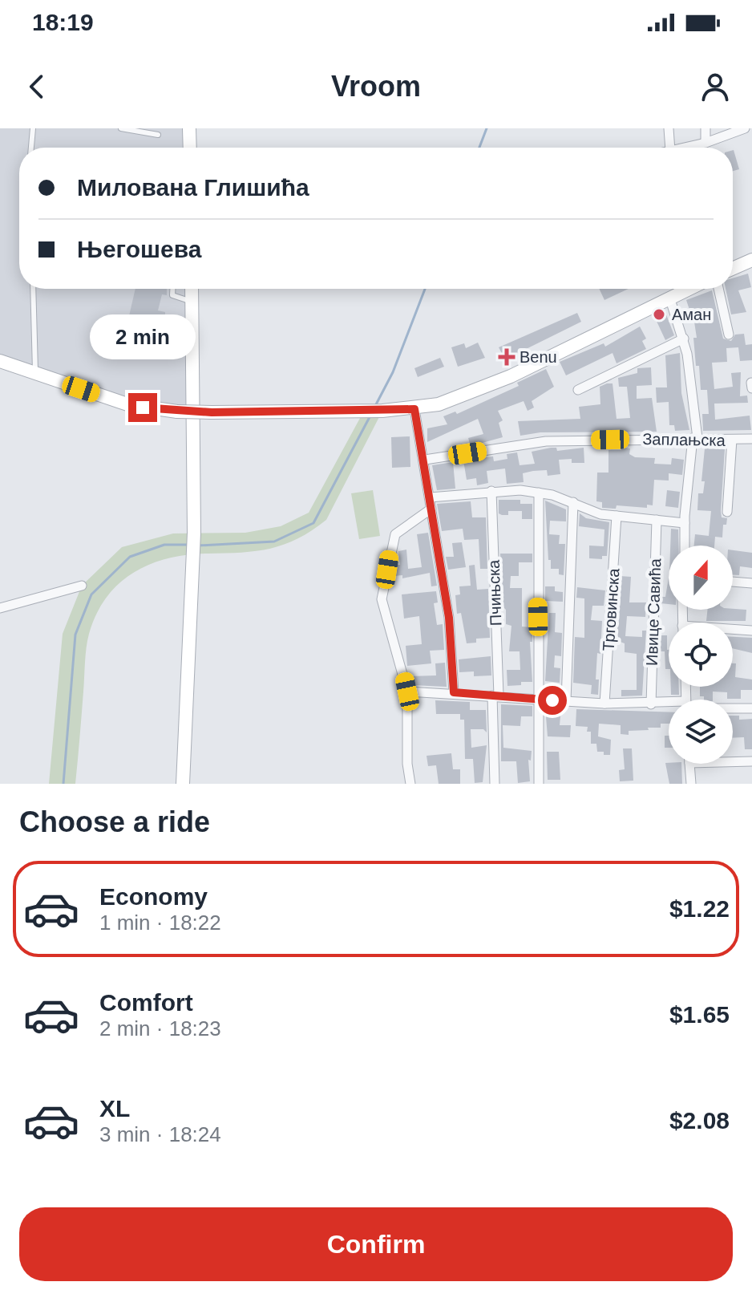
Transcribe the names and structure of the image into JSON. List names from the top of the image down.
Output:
{
  "streets": {
    "street": [
      "Заплањска",
      "Пчињска",
      "Трговинска",
      "Ивице Савића"
    ]
  },
  "places": {
    "other": ["Аман"],
    "health": ["Benu"]
  },
  "north": "top",
  "page": {
    "status": "18:19",
    "header": "Vroom",
    "banner": ["Милована Глишића", "Његошева"],
    "bubble": "2 min",
    "heading": "Choose a ride",
    "list": [
      {
        "name": "Economy",
        "note": "1 min · 18:22",
        "value": "$1.22"
      },
      {
        "name": "Comfort",
        "note": "2 min · 18:23",
        "value": "$1.65"
      },
      {
        "name": "XL",
        "note": "3 min · 18:24",
        "value": "$2.08"
      }
    ],
    "buttons": "Confirm"
  }
}
